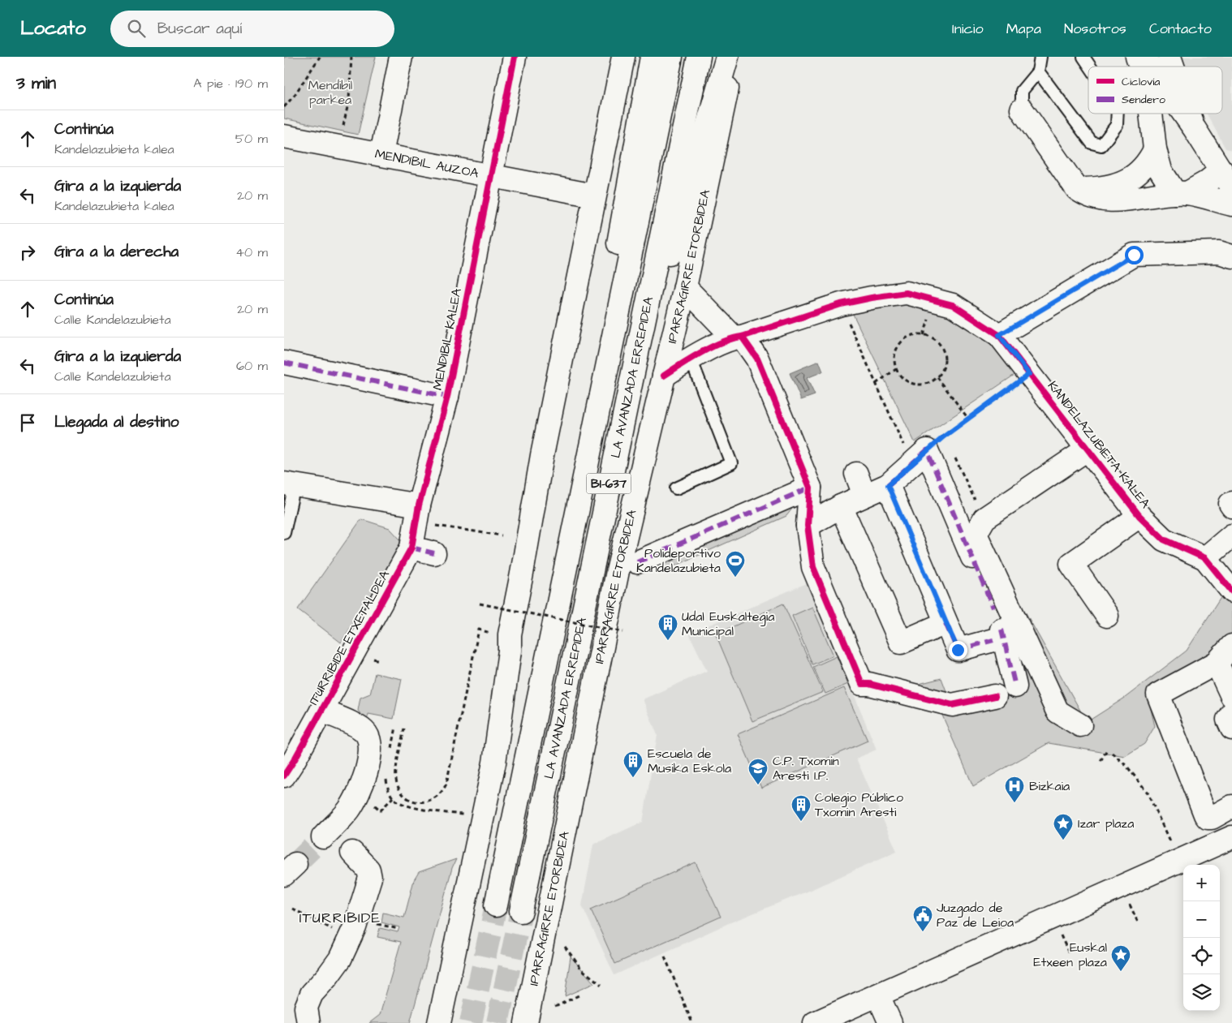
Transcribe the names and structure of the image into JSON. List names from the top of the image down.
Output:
{
  "streets": {
    "main road": [
      "MENDIBIL AUZOA",
      "IPARRAGIRRE ETORBIDEA",
      "MENDIBIL KALEA",
      "LA AVANZADA ERREPIDEA",
      "KANDELAZUBIETA KALEA",
      "BI-637",
      "ITURRIBIDE ETXETALDEA"
    ]
  },
  "crossings": [
    ["MENDIBIL AUZOA", "MENDIBIL KALEA"],
    ["MENDIBIL KALEA", "ITURRIBIDE ETXETALDEA"]
  ],
  "districts": ["ITURRIBIDE"],
  "parks": ["Mendibil parkea"],
  "places": {
    "sports": ["Polideportivo Kandelazubieta"],
    "building": ["Udal Euskaltegia Municipal", "Escuela de Musika Eskola", "Colegio Público Txomin Aresti"],
    "school or university": ["C.P. Txomin Aresti I.P."],
    "hospital": ["Bizkaia"],
    "place": ["Izar plaza", "Euskal Etxeen plaza"],
    "public building": ["Juzgado de Paz de Leioa"]
  },
  "legend": ["Ciclovía", "Sendero"],
  "page": {
    "header": "Locato",
    "search": "Buscar aquí",
    "nav": [
      "Inicio",
      "Mapa",
      "Nosotros",
      "Contacto"
    ],
    "heading": ["3 min", "A pie · 190 m"],
    "list": [
      ["Continúa", "Kandelazubieta kalea", "50 m"],
      ["Gira a la izquierda", "Kandelazubieta kalea", "20 m"],
      ["Gira a la derecha", "40 m"],
      ["Continúa", "Calle Kandelazubieta", "20 m"],
      ["Gira a la izquierda", "Calle Kandelazubieta", "60 m"],
      "Llegada al destino"
    ],
    "map_buttons": ["+", "−"]
  }
}
